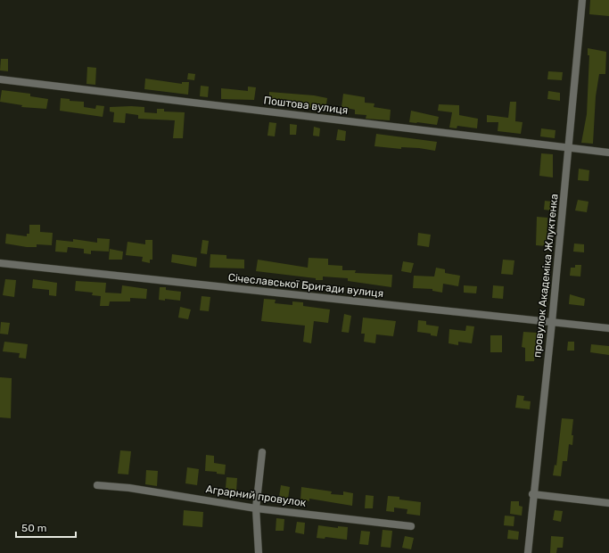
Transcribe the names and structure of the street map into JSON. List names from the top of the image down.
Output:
{
  "streets": {
    "street": [
      "Поштова вулиця",
      "провулок Академіка Жлуктенка",
      "Січеславської Бригади вулиця",
      "Аграрний провулок"
    ]
  },
  "crossings": [
    ["Поштова вулиця", "провулок Академіка Жлуктенка"],
    ["провулок Академіка Жлуктенка", "Січеславської Бригади вулиця"]
  ],
  "scale_bar": "50 m"
}
